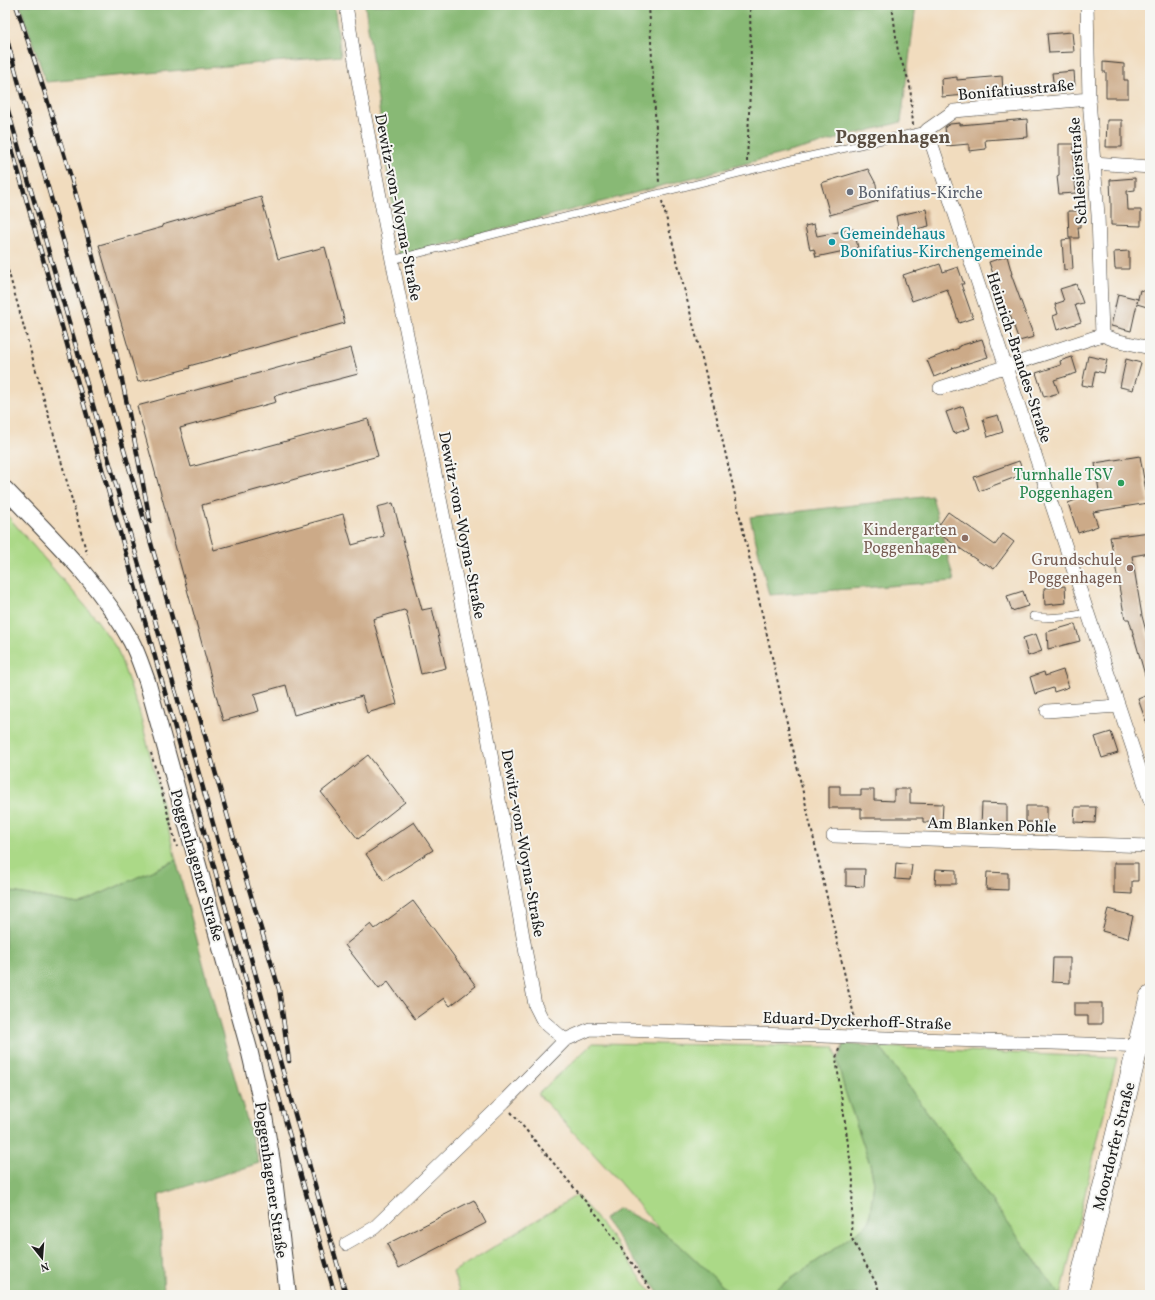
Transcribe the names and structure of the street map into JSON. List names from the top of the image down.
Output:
{
  "streets": {
    "main road": ["Moordorfer Straße"],
    "street": [
      "Bonifatiusstraße",
      "Schlesierstraße",
      "Dewitz-von-Woyna-Straße",
      "Heinrich-Brandes-Straße",
      "Am Blanken Pohle",
      "Poggenhagener Straße",
      "Eduard-Dyckerhoff-Straße"
    ]
  },
  "crossings": [
    ["Bonifatiusstraße", "Schlesierstraße"],
    ["Bonifatiusstraße", "Heinrich-Brandes-Straße"],
    ["Dewitz-von-Woyna-Straße", "Eduard-Dyckerhoff-Straße"],
    ["Eduard-Dyckerhoff-Straße", "Moordorfer Straße"]
  ],
  "districts": ["Poggenhagen"],
  "places": [
    "Bonifatius-Kirche",
    "Gemeindehaus Bonifatius-Kirchengemeinde",
    "Turnhalle TSV Poggenhagen",
    "Kindergarten Poggenhagen",
    "Grundschule Poggenhagen"
  ],
  "north": "bottom"
}
